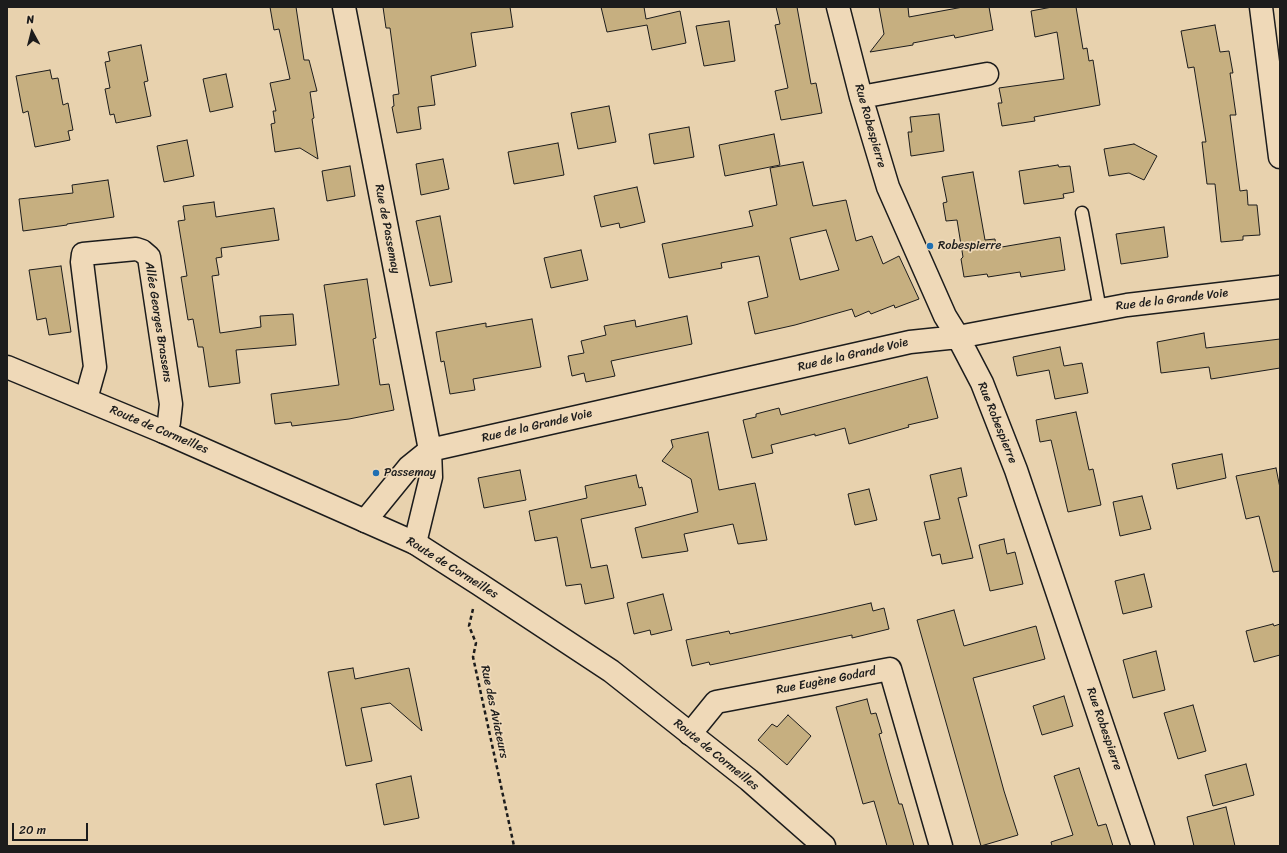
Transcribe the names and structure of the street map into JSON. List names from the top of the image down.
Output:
{
  "streets": {
    "street": [
      "Rue Robespierre",
      "Rue de Passemay",
      "Rue de la Grande Voie",
      "Allée Georges Brassens",
      "Route de Cormeilles",
      "Rue Eugène Godard"
    ],
    "path": ["Rue des Aviateurs"]
  },
  "crossings": [
    ["Rue Robespierre", "Rue de la Grande Voie"],
    ["Rue de Passemay", "Rue de la Grande Voie"],
    ["Rue de la Grande Voie", "Route de Cormeilles"],
    ["Allée Georges Brassens", "Route de Cormeilles"],
    ["Route de Cormeilles", "Rue Eugène Godard"],
    ["Route de Cormeilles", "Rue des Aviateurs"]
  ],
  "places": ["Robespierre", "Passemay"],
  "scale_bar": "20 m",
  "north": "top"
}
